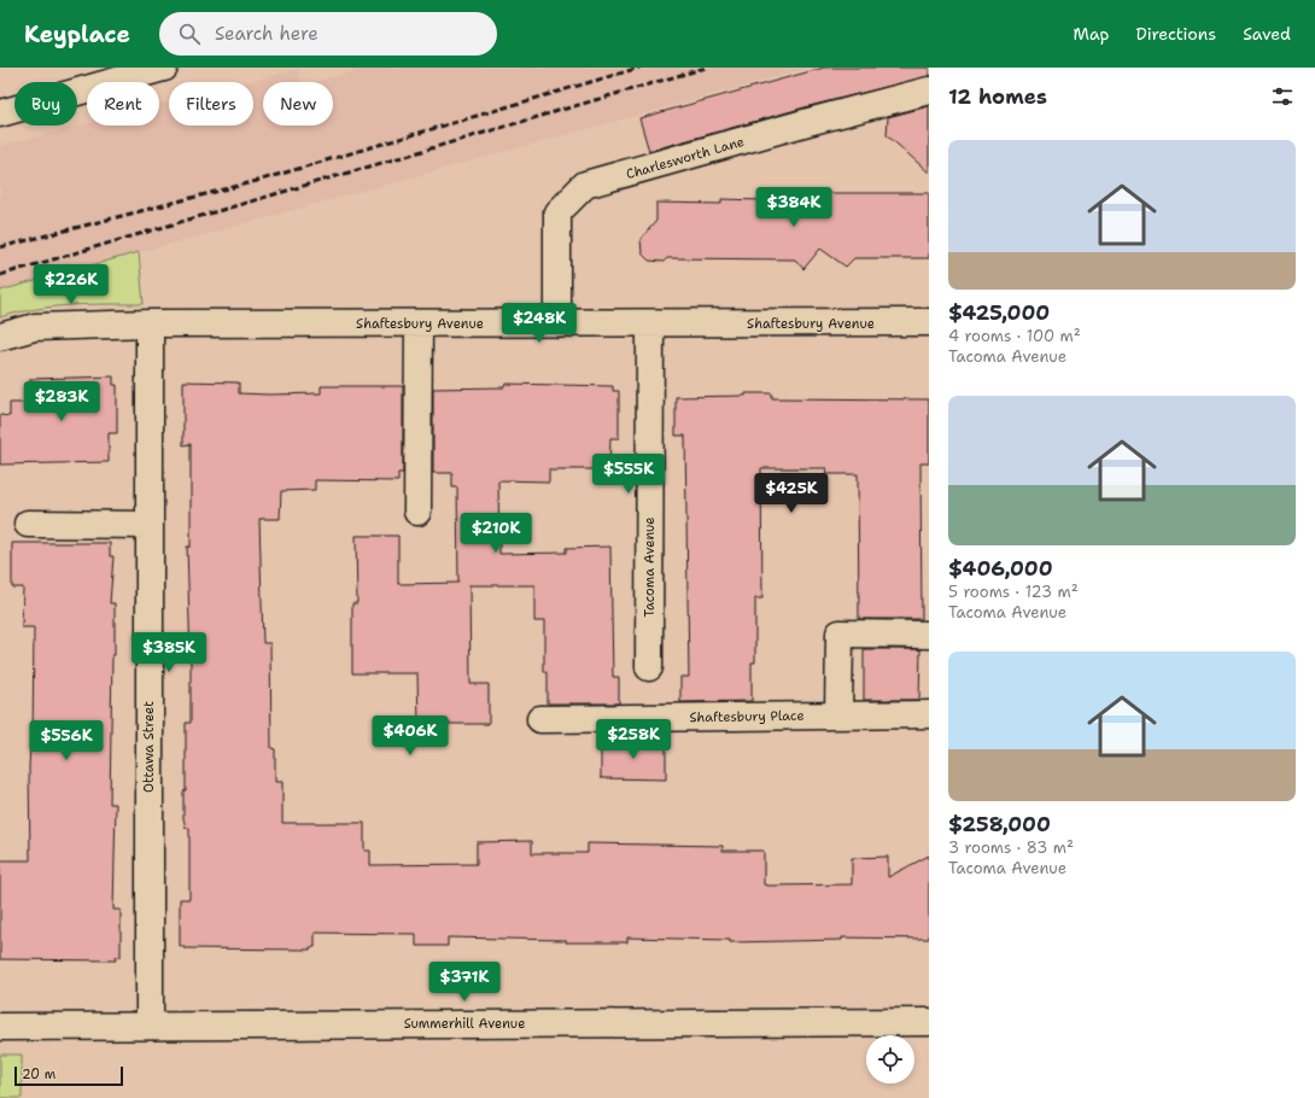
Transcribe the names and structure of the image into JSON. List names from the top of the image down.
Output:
{
  "streets": {
    "street": [
      "Charlesworth Lane",
      "Shaftesbury Avenue",
      "Tacoma Avenue",
      "Shaftesbury Place",
      "Ottawa Street",
      "Summerhill Avenue"
    ]
  },
  "crossings": [
    ["Charlesworth Lane", "Shaftesbury Avenue"],
    ["Shaftesbury Avenue", "Tacoma Avenue"],
    ["Shaftesbury Avenue", "Ottawa Street"],
    ["Ottawa Street", "Summerhill Avenue"]
  ],
  "scale_bar": "20 m",
  "page": {
    "header": "Keyplace",
    "search": "Search here",
    "nav": ["Map", "Directions", "Saved"],
    "heading": "12 homes",
    "chip": [
      "Buy",
      "Rent",
      "Filters",
      "New"
    ],
    "list": [
      {
        "name": "$425,000",
        "note": "4 rooms · 100 m² · Tacoma Avenue"
      },
      {
        "name": "$406,000",
        "note": "5 rooms · 123 m² · Tacoma Avenue"
      },
      {
        "name": "$258,000",
        "note": "3 rooms · 83 m² · Tacoma Avenue"
      }
    ],
    "price": [
      "$384K",
      "$226K",
      "$248K",
      "$283K",
      "$555K",
      "$425K",
      "$210K",
      "$385K",
      "$406K",
      "$258K",
      "$556K",
      "$371K"
    ],
    "scale": "20 m"
  }
}
